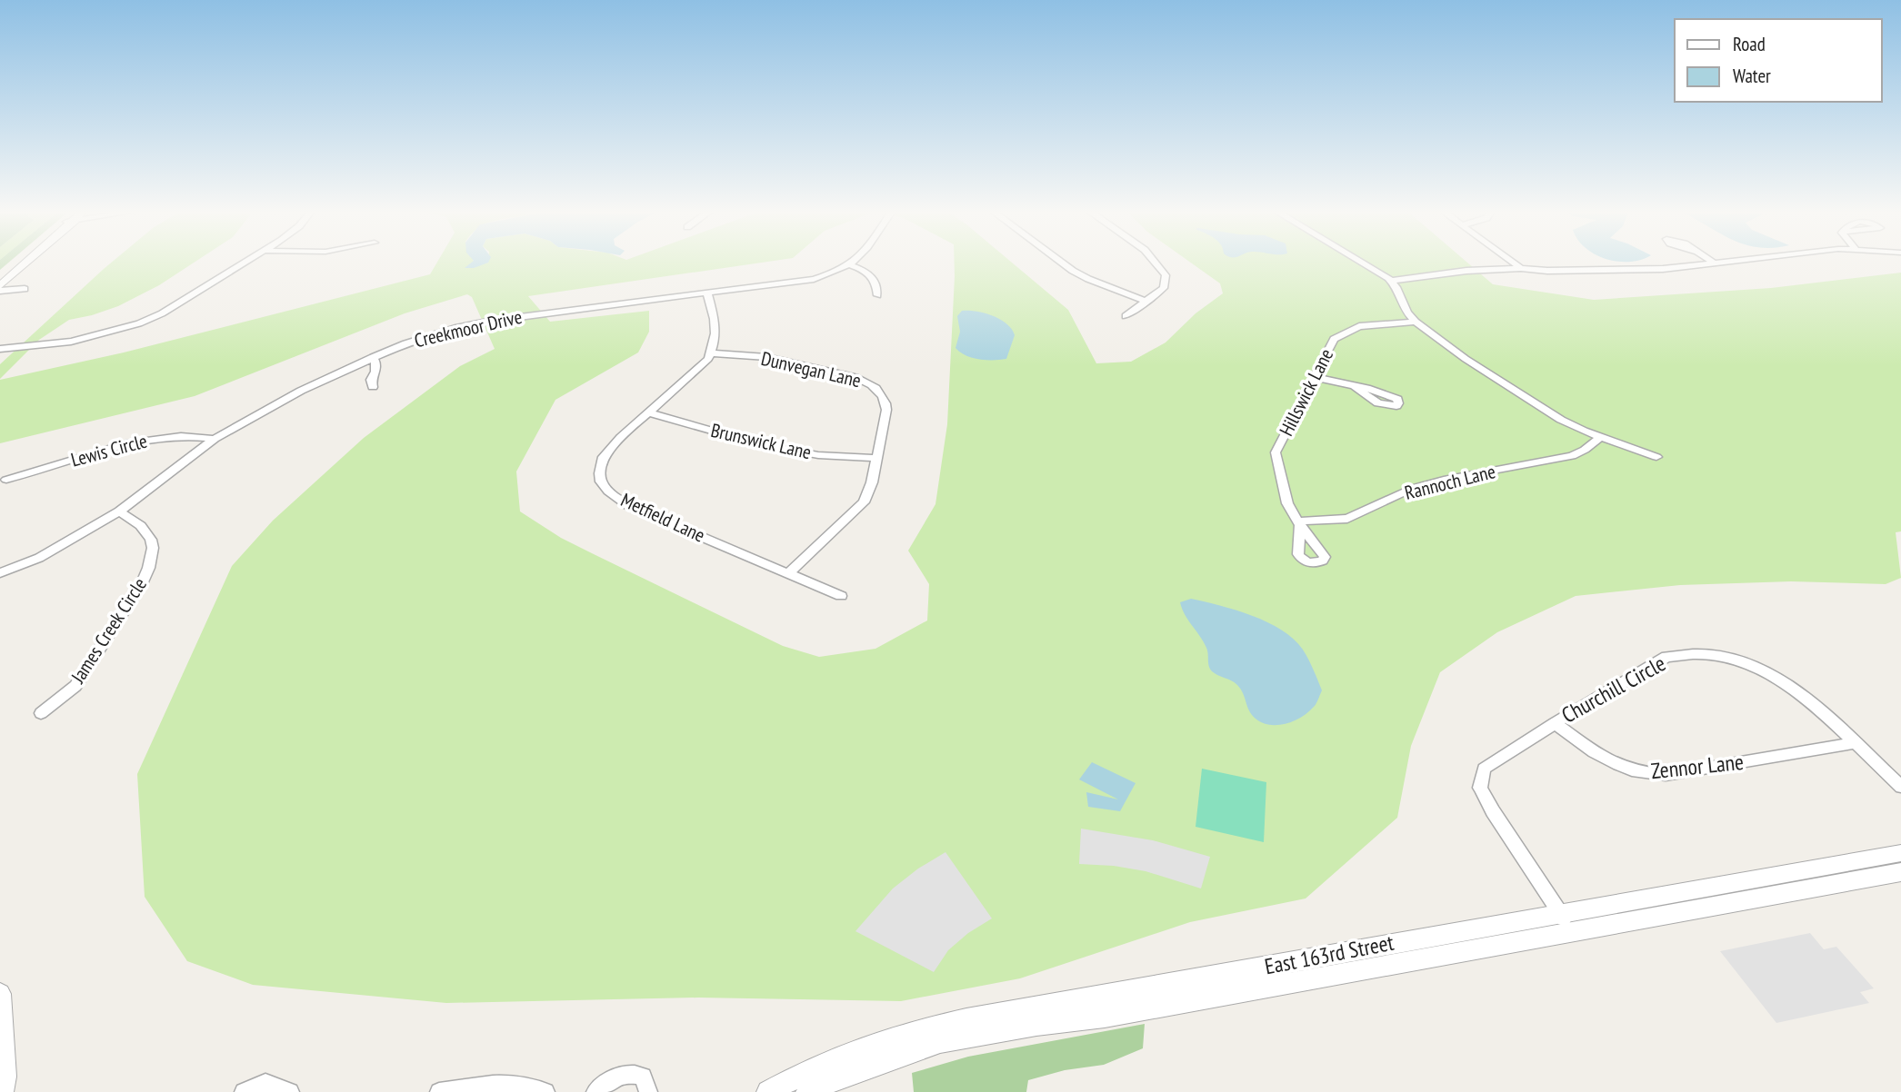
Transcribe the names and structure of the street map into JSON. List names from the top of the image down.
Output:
{
  "streets": {
    "street": [
      "Creekmoor Drive",
      "Dunvegan Lane",
      "Hillswick Lane",
      "Brunswick Lane",
      "Lewis Circle",
      "Rannoch Lane",
      "Metfield Lane",
      "James Creek Circle",
      "Churchill Circle",
      "Zennor Lane",
      "East 163rd Street"
    ]
  },
  "crossings": [
    ["Creekmoor Drive", "Lewis Circle"],
    ["Creekmoor Drive", "James Creek Circle"],
    ["Dunvegan Lane", "Brunswick Lane"],
    ["Dunvegan Lane", "Metfield Lane"],
    ["Hillswick Lane", "Rannoch Lane"],
    ["Brunswick Lane", "Metfield Lane"],
    ["Churchill Circle", "Zennor Lane"],
    ["Churchill Circle", "East 163rd Street"]
  ],
  "legend": ["Road", "Water"]
}
